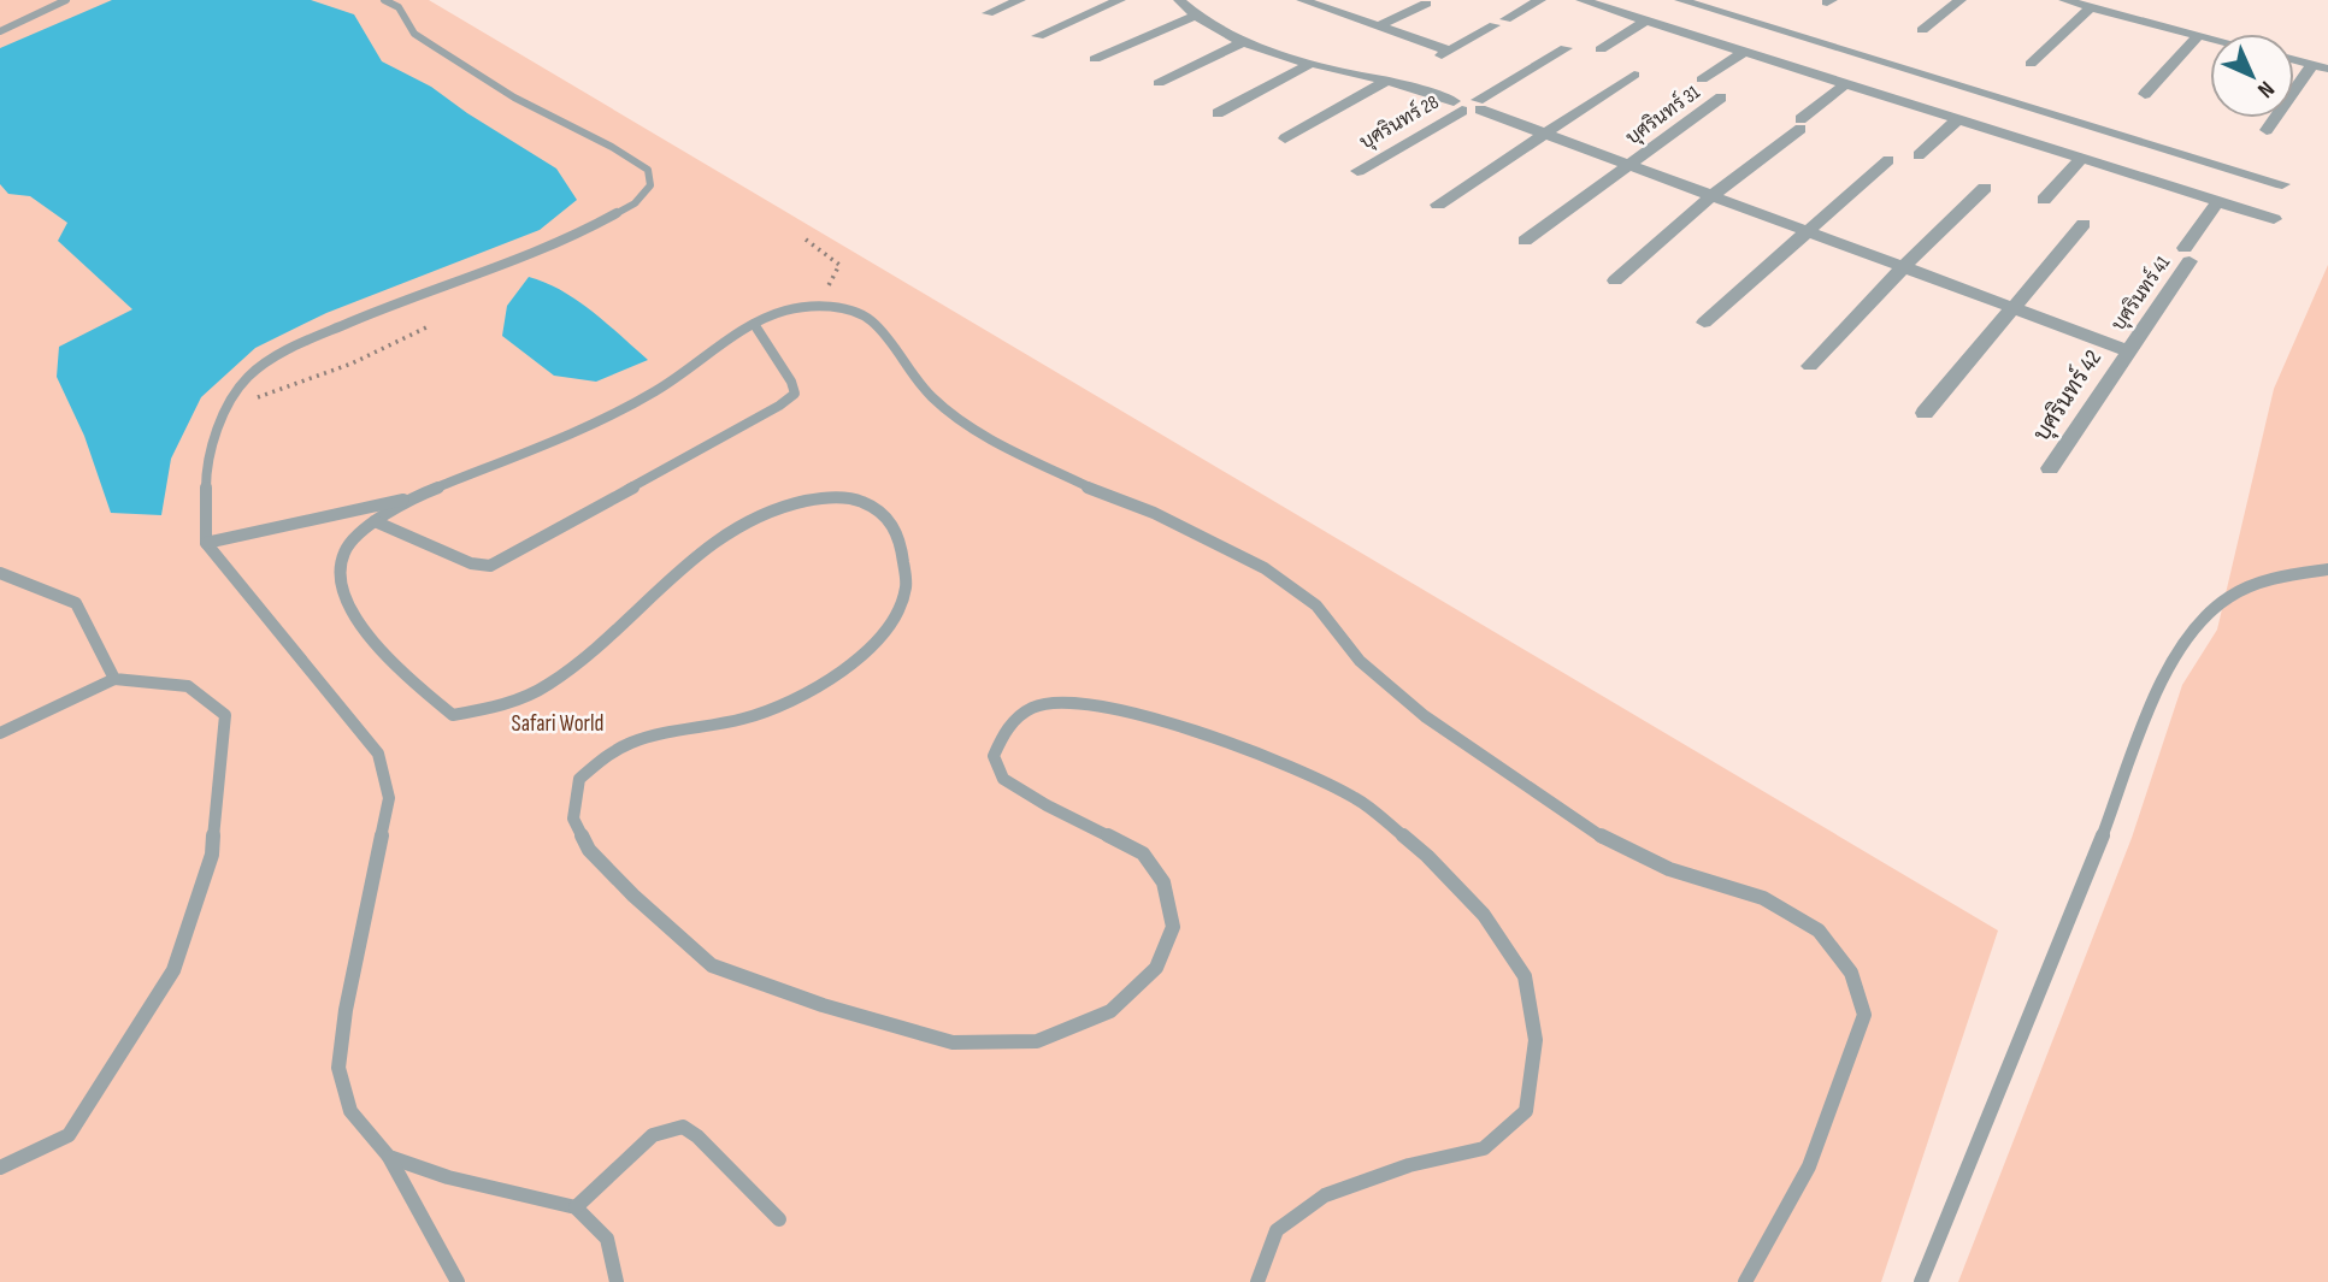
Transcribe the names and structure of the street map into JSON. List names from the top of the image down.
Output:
{
  "streets": {
    "street": [
      "บุศรินทร์ 31",
      "บุศรินทร์ 28",
      "บุศรินทร์ 41",
      "บุศรินทร์ 42"
    ]
  },
  "crossings": [
    ["บุศรินทร์ 41", "บุศรินทร์ 42"]
  ],
  "parks": ["Safari World"],
  "north": "bottom right"
}
